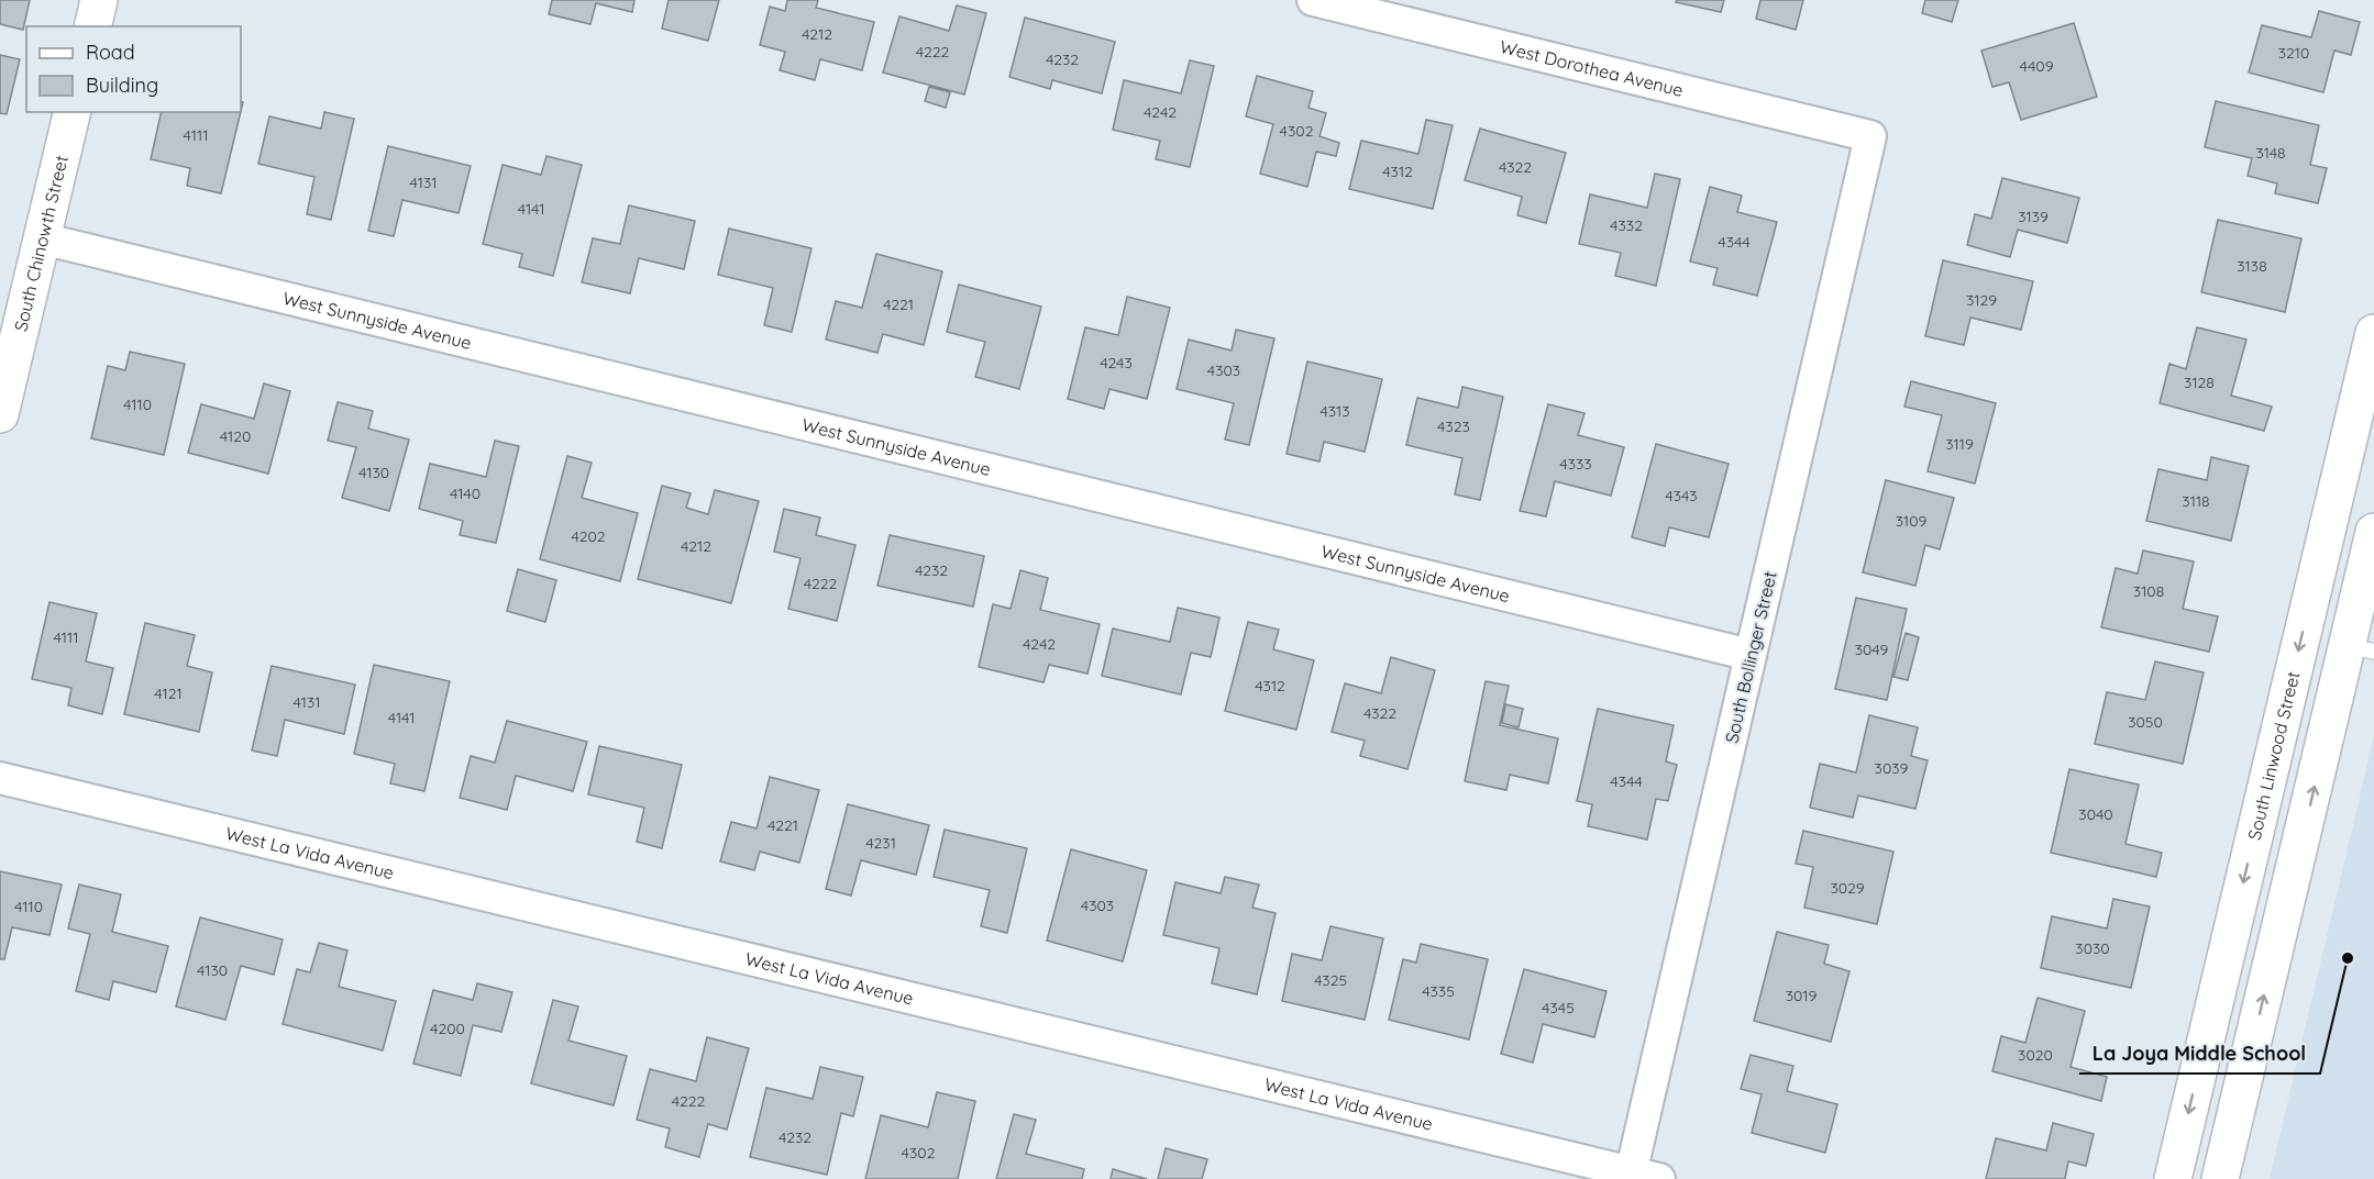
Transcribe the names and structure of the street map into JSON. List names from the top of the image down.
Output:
{
  "streets": {
    "street": [
      "West Dorothea Avenue",
      "South Chinowth Street",
      "West Sunnyside Avenue",
      "South Bollinger Street",
      "South Linwood Street",
      "West La Vida Avenue"
    ]
  },
  "crossings": [
    ["West Dorothea Avenue", "South Bollinger Street"],
    ["South Chinowth Street", "West Sunnyside Avenue"],
    ["West Sunnyside Avenue", "South Bollinger Street"],
    ["South Bollinger Street", "West La Vida Avenue"]
  ],
  "places": ["La Joya Middle School"],
  "house_numbers": [
    "4212",
    "4222",
    "3210",
    "4232",
    "4409",
    "4242",
    "4302",
    "4111",
    "3148",
    "4322",
    "4312",
    "4131",
    "4141",
    "3139",
    "4332",
    "4344",
    "3138",
    "3129",
    "4221",
    "4243",
    "4303",
    "3128",
    "4110",
    "4313",
    "4323",
    "4120",
    "3119",
    "4333",
    "4130",
    "4140",
    "4343",
    "3118",
    "3109",
    "4202",
    "4212",
    "4232",
    "4222",
    "3108",
    "4111",
    "4242",
    "3049",
    "4312",
    "4121",
    "4131",
    "4322",
    "4141",
    "3050",
    "3039",
    "4344",
    "3040",
    "4221",
    "4231",
    "3029",
    "4303",
    "4110",
    "3030",
    "4130",
    "4325",
    "4335",
    "3019",
    "4345",
    "4200",
    "3020",
    "4222",
    "4232",
    "4302"
  ],
  "legend": ["Road", "Building"]
}
